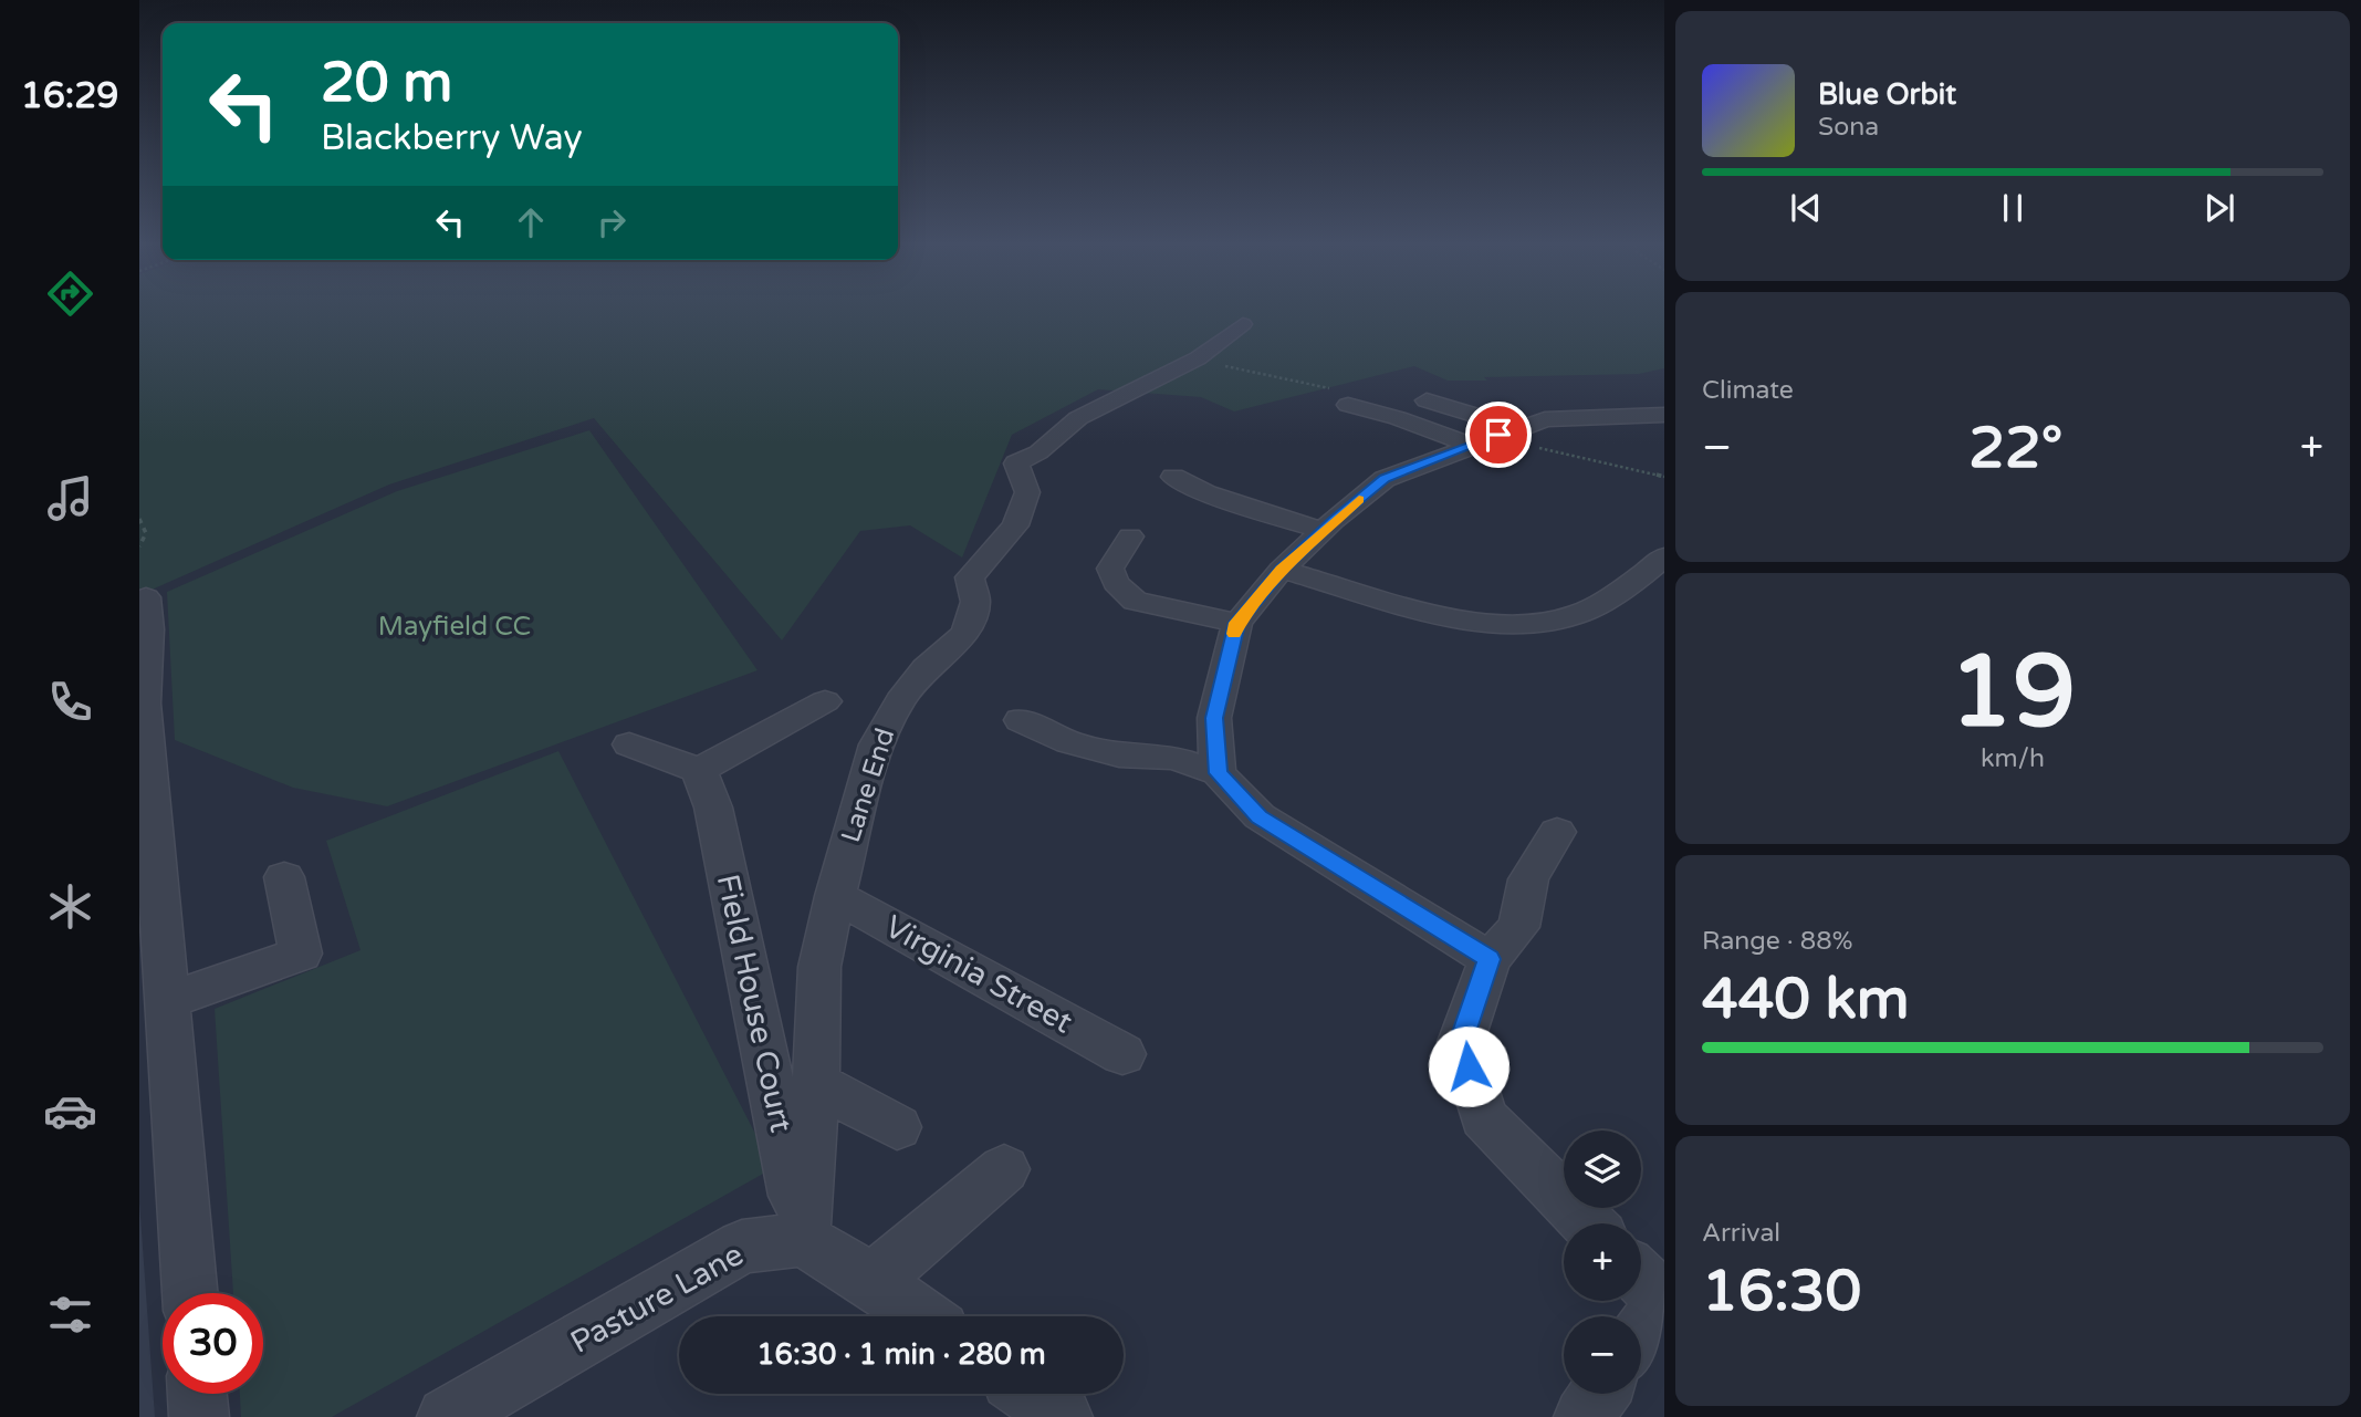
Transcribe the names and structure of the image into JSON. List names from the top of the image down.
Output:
{
  "streets": {
    "street": [
      "Lane End",
      "Virginia Street",
      "Field House Court",
      "Pasture Lane"
    ]
  },
  "crossings": [
    ["Lane End", "Virginia Street"],
    ["Lane End", "Field House Court"],
    ["Lane End", "Pasture Lane"],
    ["Field House Court", "Pasture Lane"]
  ],
  "parks": ["Mayfield CC"],
  "page": {
    "tabs": "16:29",
    "turn": ["20 m", "Blackberry Way"],
    "song": ["Blue Orbit", "Sona"],
    "tile": [
      "Climate",
      ["19", "km/h"],
      ["Range · 88%", "440 km"],
      ["Arrival", "16:30"]
    ],
    "heat": ["−", "22°", "+"],
    "map_buttons": ["+", "−"],
    "limit": "30",
    "trip": "16:30 · 1 min · 280 m"
  }
}
